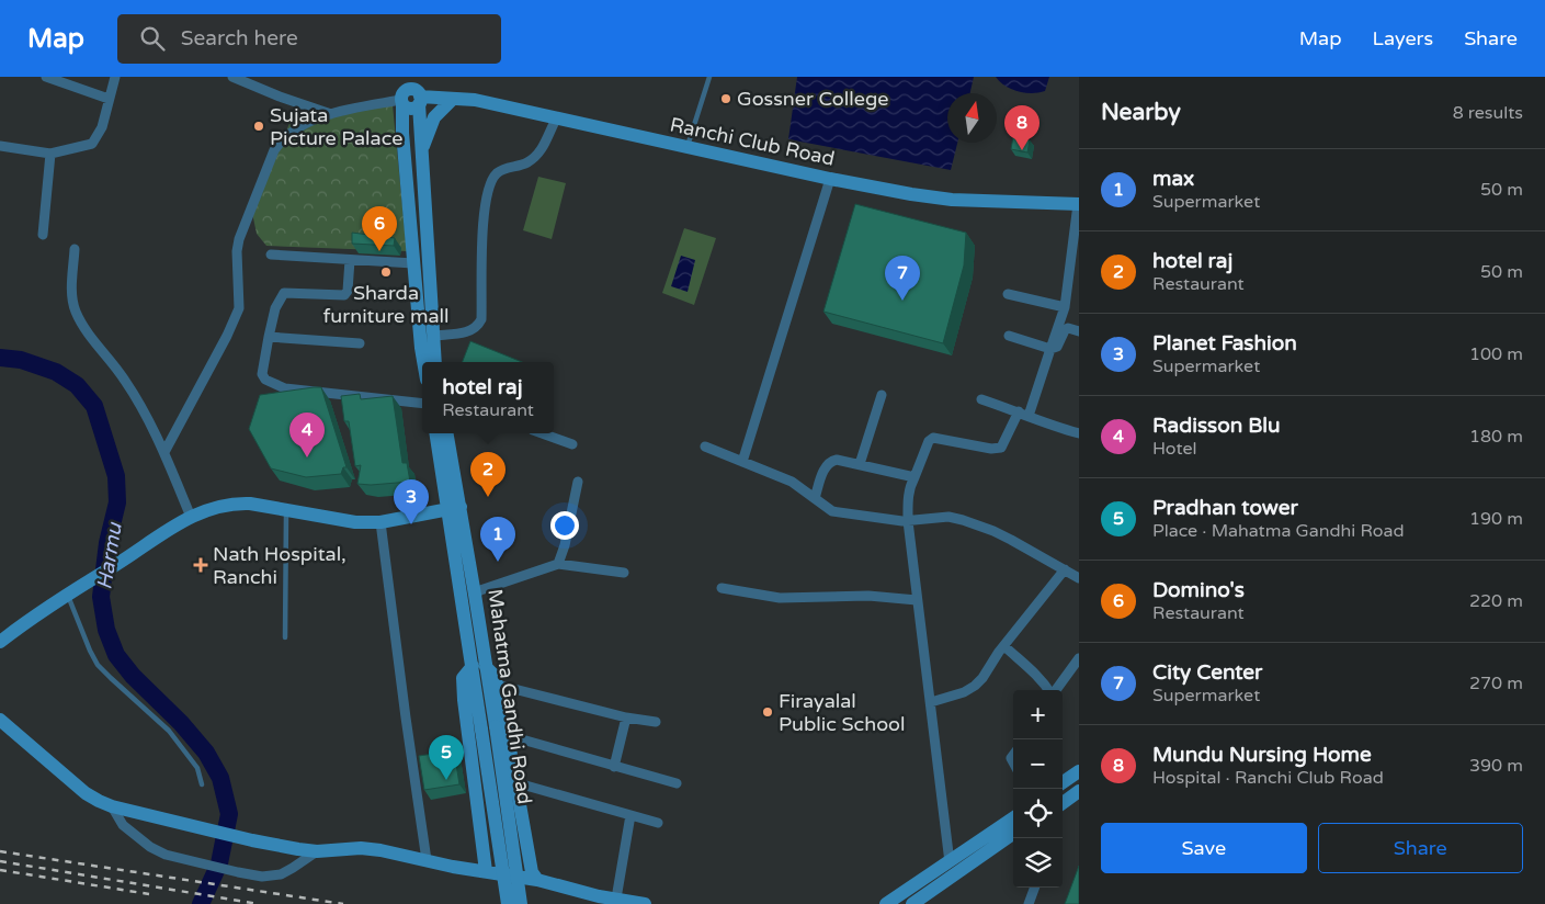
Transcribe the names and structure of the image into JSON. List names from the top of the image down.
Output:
{
  "streets": {
    "street": ["Ranchi Club Road", "Mahatma Gandhi Road"]
  },
  "water": ["Harmu"],
  "places": {
    "other": [
      "Gossner College",
      "Sujata Picture Palace",
      "Sharda furniture mall",
      "Firayalal Public School"
    ],
    "health": ["Nath Hospital, Ranchi"]
  },
  "north": "top",
  "page": {
    "header": "Map",
    "search": "Search here",
    "nav": ["Map", "Layers", "Share"],
    "heading": ["Nearby", "8 results"],
    "pins": [
      "8",
      "6",
      "7",
      "4",
      "2",
      "3",
      "1",
      "5"
    ],
    "list": [
      {
        "mark": "1",
        "name": "max",
        "note": "Supermarket",
        "value": "50 m"
      },
      {
        "mark": "2",
        "name": "hotel raj",
        "note": "Restaurant",
        "value": "50 m"
      },
      {
        "mark": "3",
        "name": "Planet Fashion",
        "note": "Supermarket",
        "value": "100 m"
      },
      {
        "mark": "4",
        "name": "Radisson Blu",
        "note": "Hotel",
        "value": "180 m"
      },
      {
        "mark": "5",
        "name": "Pradhan tower",
        "note": "Place · Mahatma Gandhi Road",
        "value": "190 m"
      },
      {
        "mark": "6",
        "name": "Domino's",
        "note": "Restaurant",
        "value": "220 m"
      },
      {
        "mark": "7",
        "name": "City Center",
        "note": "Supermarket",
        "value": "270 m"
      },
      {
        "mark": "8",
        "name": "Mundu Nursing Home",
        "note": "Hospital · Ranchi Club Road",
        "value": "390 m"
      }
    ],
    "popup": ["hotel raj", "Restaurant"],
    "map_buttons": ["+", "−"],
    "buttons": ["Save", "Share"]
  }
}
